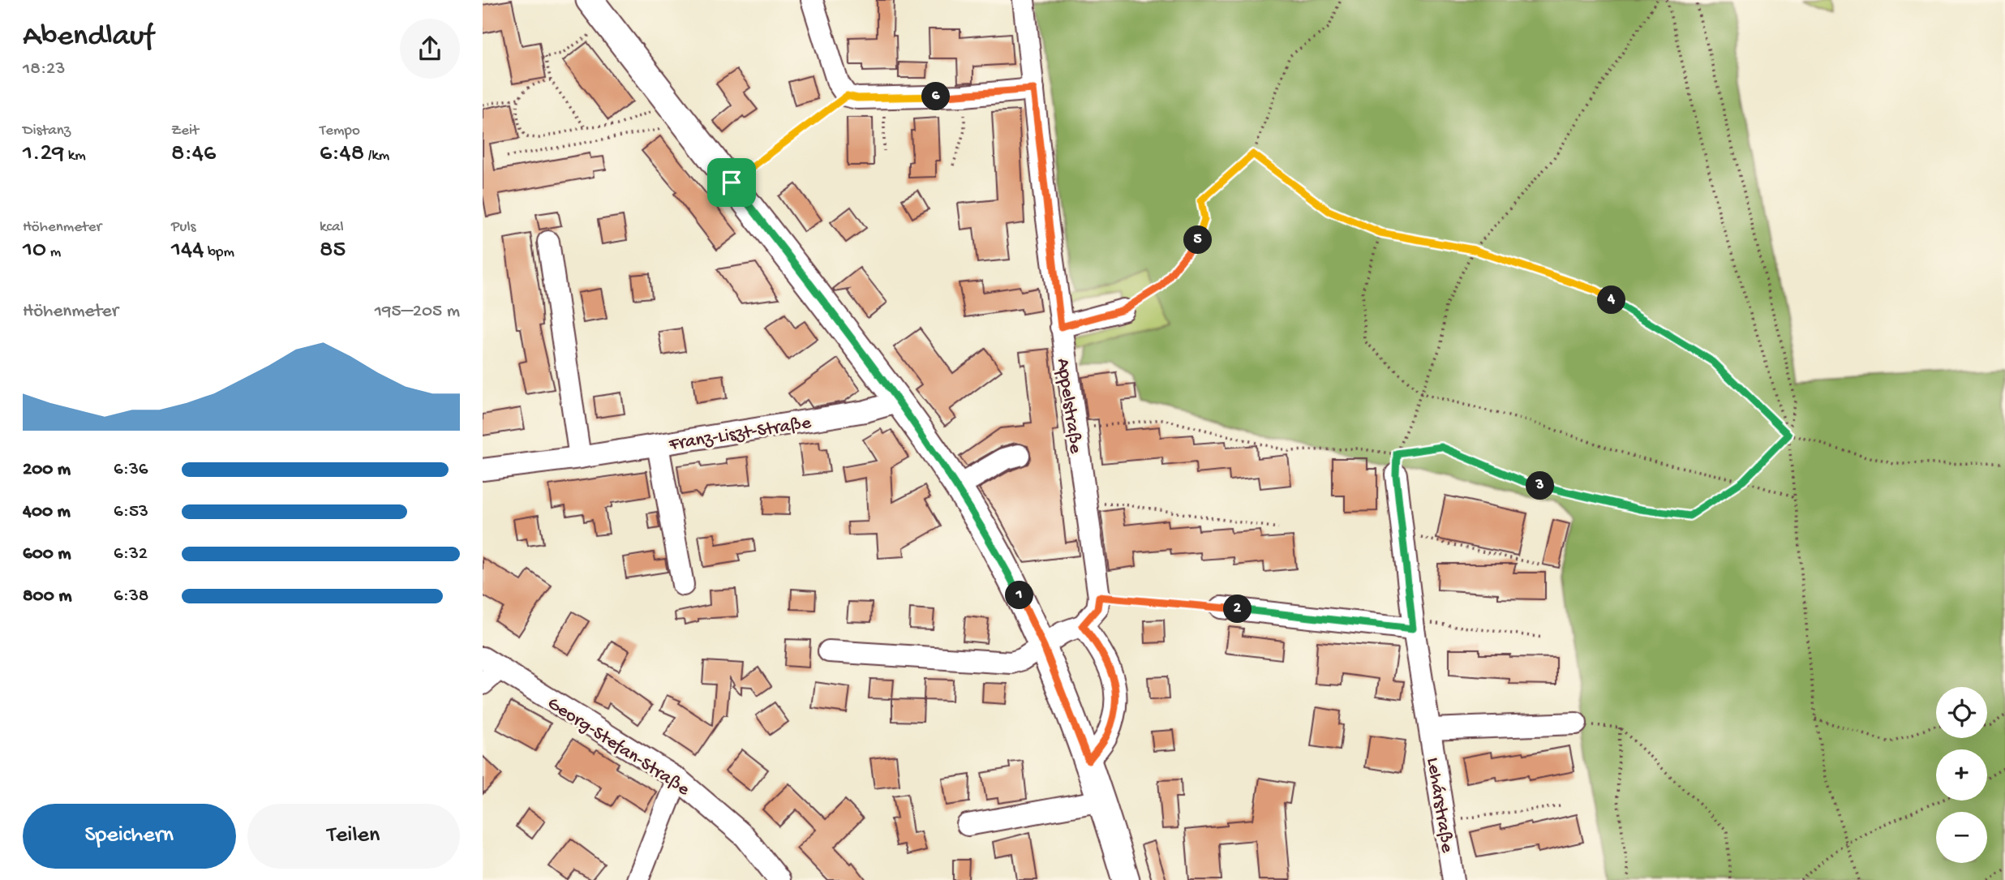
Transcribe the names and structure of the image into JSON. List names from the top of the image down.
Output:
{
  "streets": {
    "street": [
      "Appelstraße",
      "Franz-Liszt-Straße",
      "Georg-Stefan-Straße",
      "Lehárstraße"
    ]
  },
  "page": {
    "heading": ["Abendlauf", "18:23"],
    "pins": [
      "6",
      "5",
      "4",
      "3",
      "1",
      "2"
    ],
    "stats": [
      ["Distanz", "1.29 km"],
      ["Zeit", "8:46"],
      ["Tempo", "6:48 /km"],
      ["Höhenmeter", "10 m"],
      ["Puls", "144 bpm"],
      ["kcal", "85"]
    ],
    "chart": ["Höhenmeter", "195–205 m"],
    "list": [
      {
        "name": "200 m",
        "note": "6:36"
      },
      {
        "name": "400 m",
        "note": "6:53"
      },
      {
        "name": "600 m",
        "note": "6:32"
      },
      {
        "name": "800 m",
        "note": "6:38"
      }
    ],
    "map_buttons": ["+", "−"],
    "buttons": ["Speichern", "Teilen"]
  }
}
